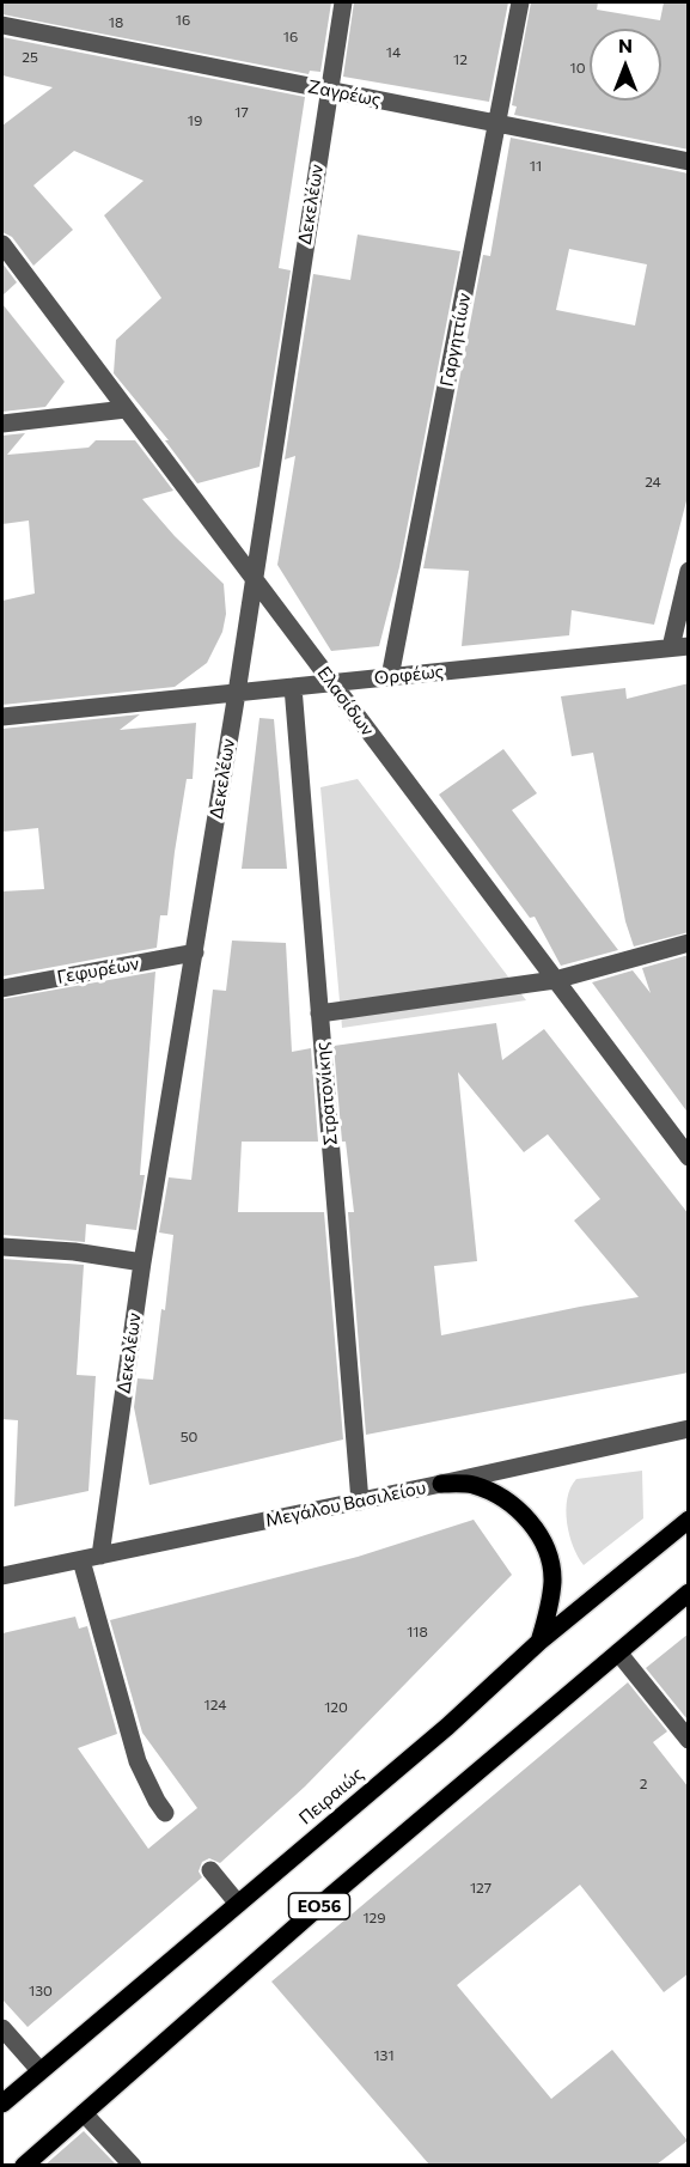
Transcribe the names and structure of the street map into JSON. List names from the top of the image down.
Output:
{
  "streets": {
    "main road": ["Πειραιώς", "ΕΟ56"],
    "street": [
      "Ζαγρέως",
      "Δεκελέων",
      "Γαργηττίων",
      "Ορφέως",
      "Ελασίδων",
      "Γεφυρέων",
      "Στρατονίκης",
      "Μεγάλου Βασιλείου"
    ]
  },
  "crossings": [
    ["Ζαγρέως", "Δεκελέων"],
    ["Ζαγρέως", "Γαργηττίων"],
    ["Δεκελέων", "Ορφέως"],
    ["Δεκελέων", "Ελασίδων"],
    ["Δεκελέων", "Γεφυρέων"],
    ["Δεκελέων", "Μεγάλου Βασιλείου"],
    ["Γαργηττίων", "Ορφέως"],
    ["Ορφέως", "Ελασίδων"],
    ["Ορφέως", "Στρατονίκης"],
    ["Στρατονίκης", "Μεγάλου Βασιλείου"]
  ],
  "house_numbers": [
    "16",
    "18",
    "16",
    "14",
    "25",
    "12",
    "10",
    "17",
    "19",
    "11",
    "24",
    "50",
    "118",
    "124",
    "120",
    "2",
    "127",
    "129",
    "130",
    "131"
  ],
  "north": "top"
}
